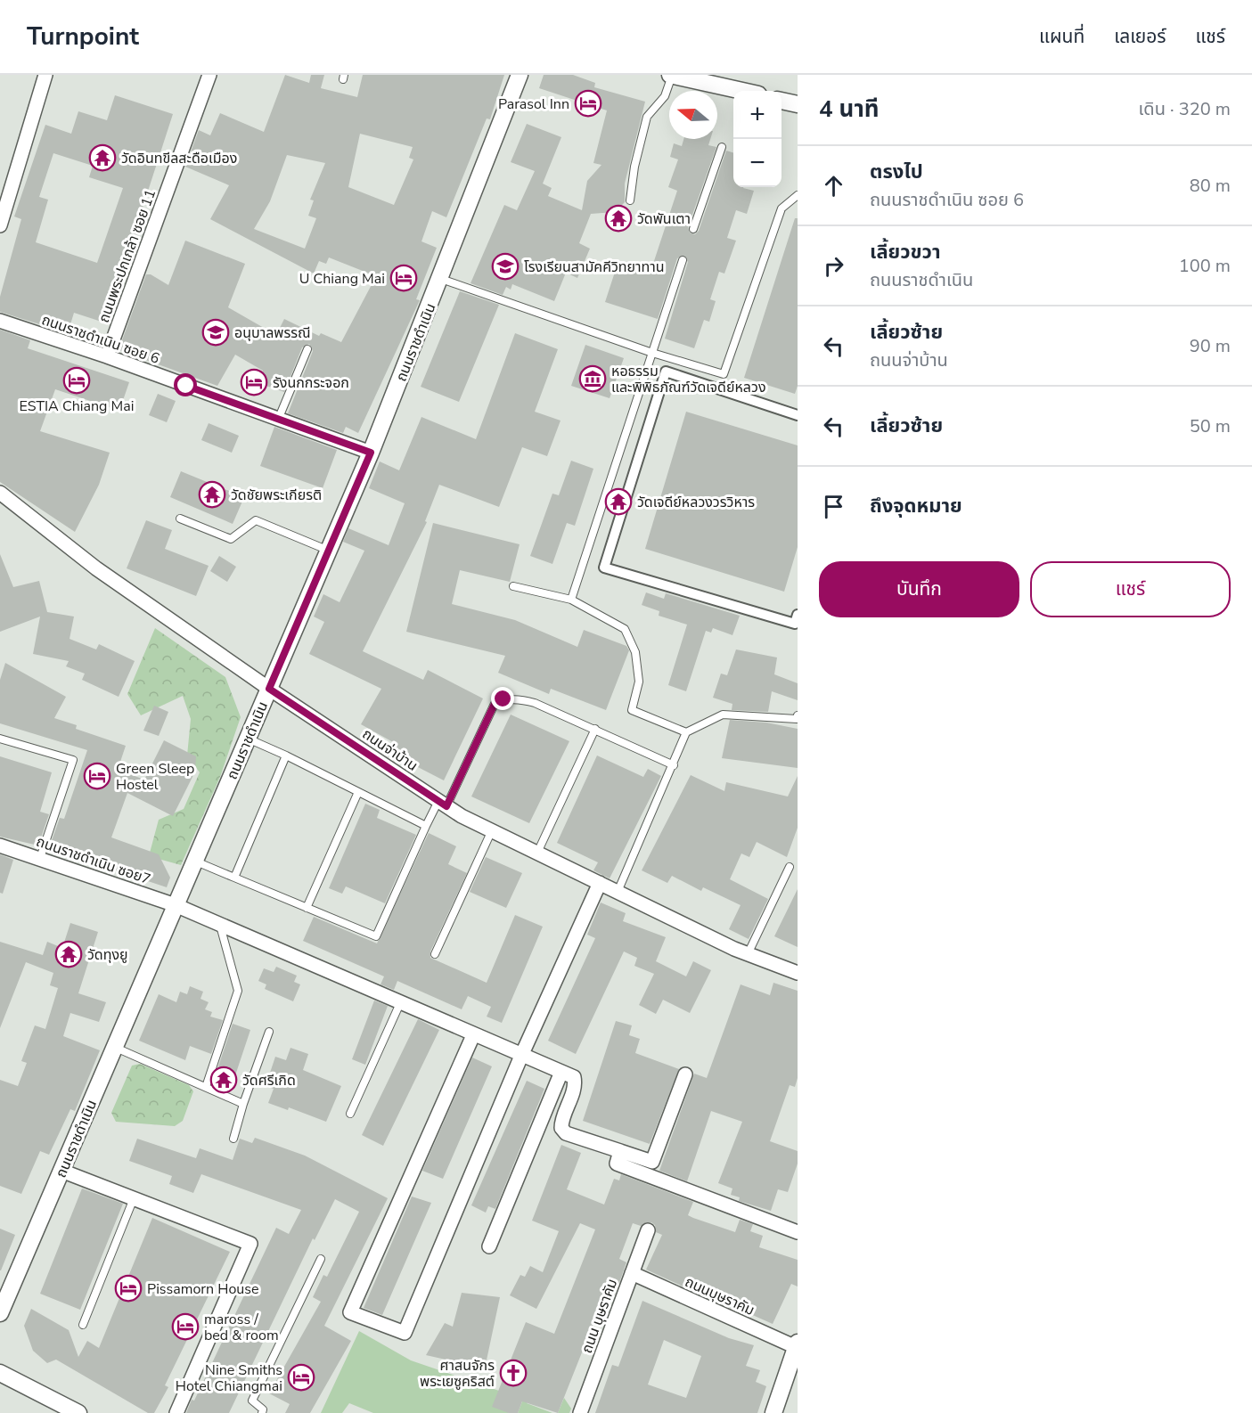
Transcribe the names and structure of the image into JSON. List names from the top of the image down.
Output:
{
  "streets": {
    "street": [
      "ถนนพระปกเกล้า ซอย 11",
      "ถนนราชดำเนิน ซอย 6",
      "ถนนราชดำเนิน",
      "ถนนจ่าบ้าน",
      "ถนนราชดำเนิน ซอย7",
      "ถนนบุษราคัม",
      "ถนน บุษราคัม"
    ]
  },
  "crossings": [
    ["ถนนพระปกเกล้า ซอย 11", "ถนนราชดำเนิน ซอย 6"],
    ["ถนนราชดำเนิน ซอย 6", "ถนนราชดำเนิน"],
    ["ถนนราชดำเนิน", "ถนนจ่าบ้าน"],
    ["ถนนราชดำเนิน", "ถนนราชดำเนิน ซอย7"],
    ["ถนนบุษราคัม", "ถนน บุษราคัม"]
  ],
  "places": {
    "hotel": [
      "Parasol Inn",
      "U Chiang Mai",
      "ESTIA Chiang Mai",
      "รังนกกระจอก",
      "Green Sleep Hostel",
      "Pissamorn House",
      "maross / bed & room",
      "Nine Smiths Hotel Chiangmai"
    ],
    "temple": [
      "วัดอินทขีลสะดือเมือง",
      "วัดพันเตา",
      "วัดชัยพระเกียรติ",
      "วัดเจดีย์หลวงวรวิหาร",
      "วัดทุงยู",
      "วัดศรีเกิด"
    ],
    "school or university": ["โรงเรียนสามัคคีวิทยาทาน", "อนุบาลพรรณี"],
    "museum": ["หอธรรม และพิพิธภัณฑ์วัดเจดีย์หลวง"],
    "church": ["ศาสนจักร พระเยซูคริสต์"]
  },
  "north": "left",
  "page": {
    "header": "Turnpoint",
    "nav": ["แผนที่", "เลเยอร์", "แชร์"],
    "heading": ["4 นาที", "เดิน · 320 m"],
    "map_buttons": ["+", "−"],
    "list": [
      ["ตรงไป", "ถนนราชดำเนิน ซอย 6", "80 m"],
      ["เลี้ยวขวา", "ถนนราชดำเนิน", "100 m"],
      ["เลี้ยวซ้าย", "ถนนจ่าบ้าน", "90 m"],
      ["เลี้ยวซ้าย", "50 m"],
      "ถึงจุดหมาย"
    ],
    "buttons": ["บันทึก", "แชร์"]
  }
}
